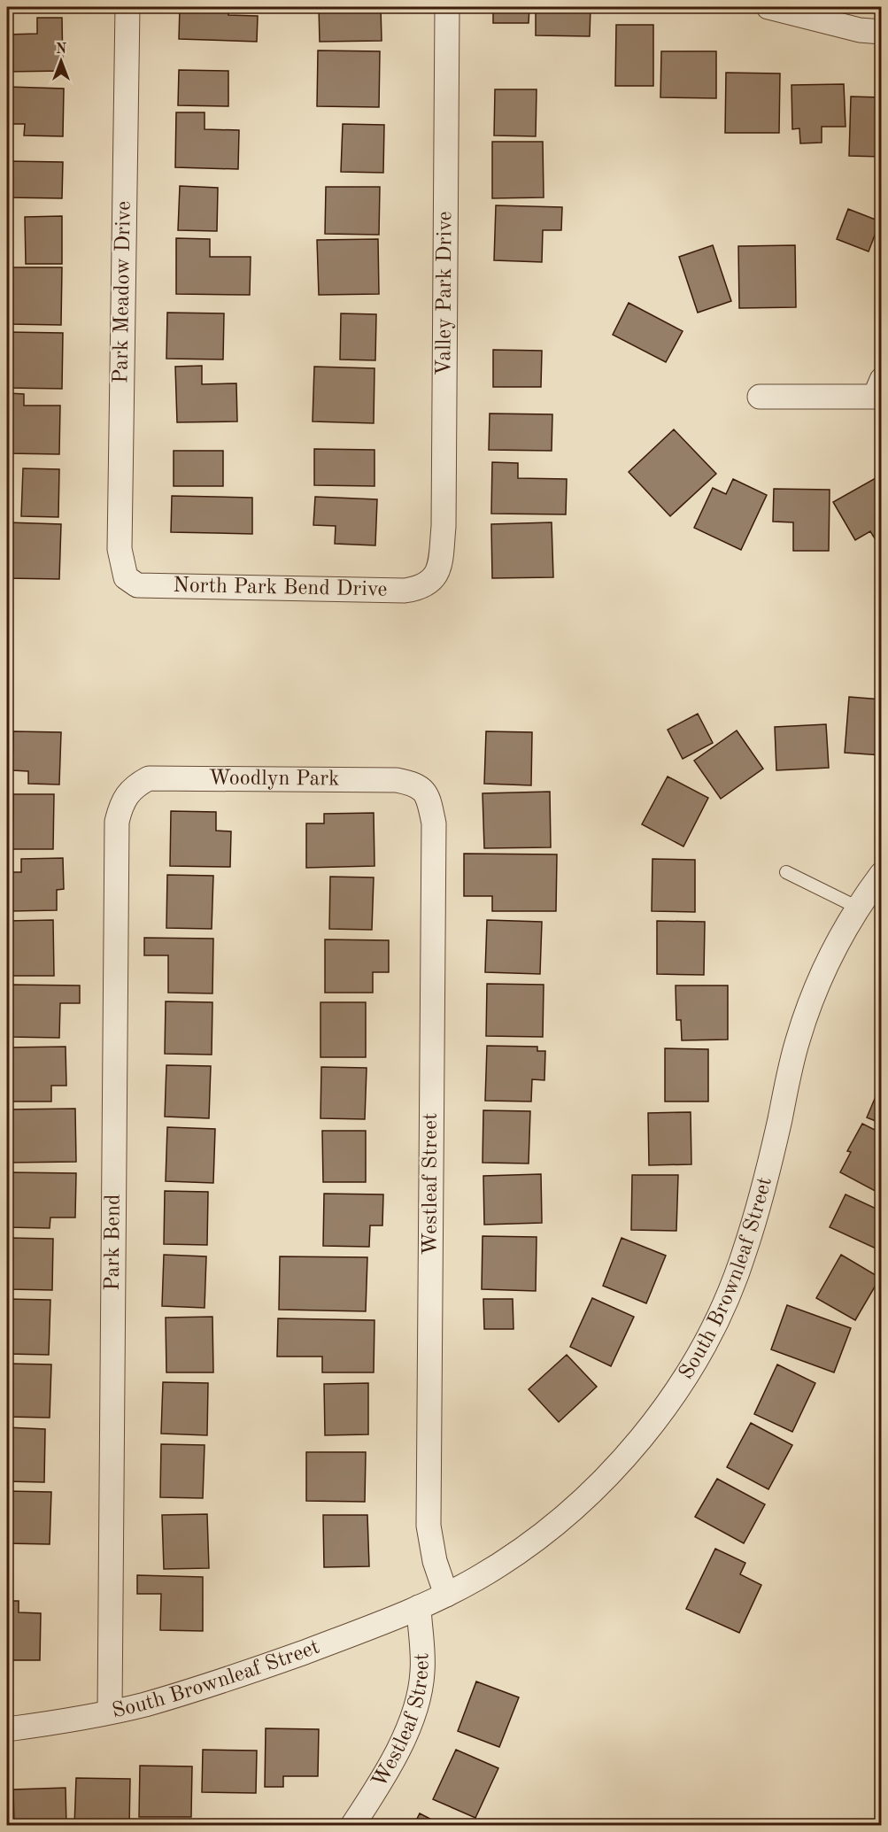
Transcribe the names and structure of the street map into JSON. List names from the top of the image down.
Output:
{
  "streets": {
    "street": [
      "Park Meadow Drive",
      "Valley Park Drive",
      "North Park Bend Drive",
      "Woodlyn Park",
      "Westleaf Street",
      "Park Bend",
      "South Brownleaf Street"
    ]
  },
  "crossings": [
    ["Park Meadow Drive", "North Park Bend Drive"],
    ["Valley Park Drive", "North Park Bend Drive"],
    ["Woodlyn Park", "Westleaf Street"],
    ["Woodlyn Park", "Park Bend"],
    ["Westleaf Street", "South Brownleaf Street"],
    ["Park Bend", "South Brownleaf Street"]
  ],
  "north": "top"
}
